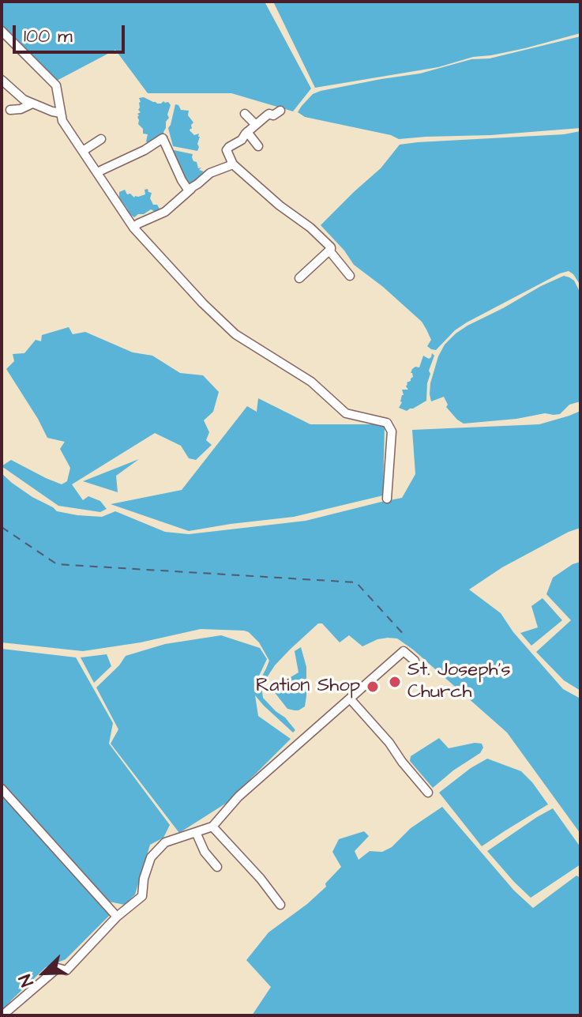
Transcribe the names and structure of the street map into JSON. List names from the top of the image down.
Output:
{
  "places": ["St. Joseph's Church", "Ration Shop"],
  "scale_bar": "100 m",
  "north": "bottom left"
}
